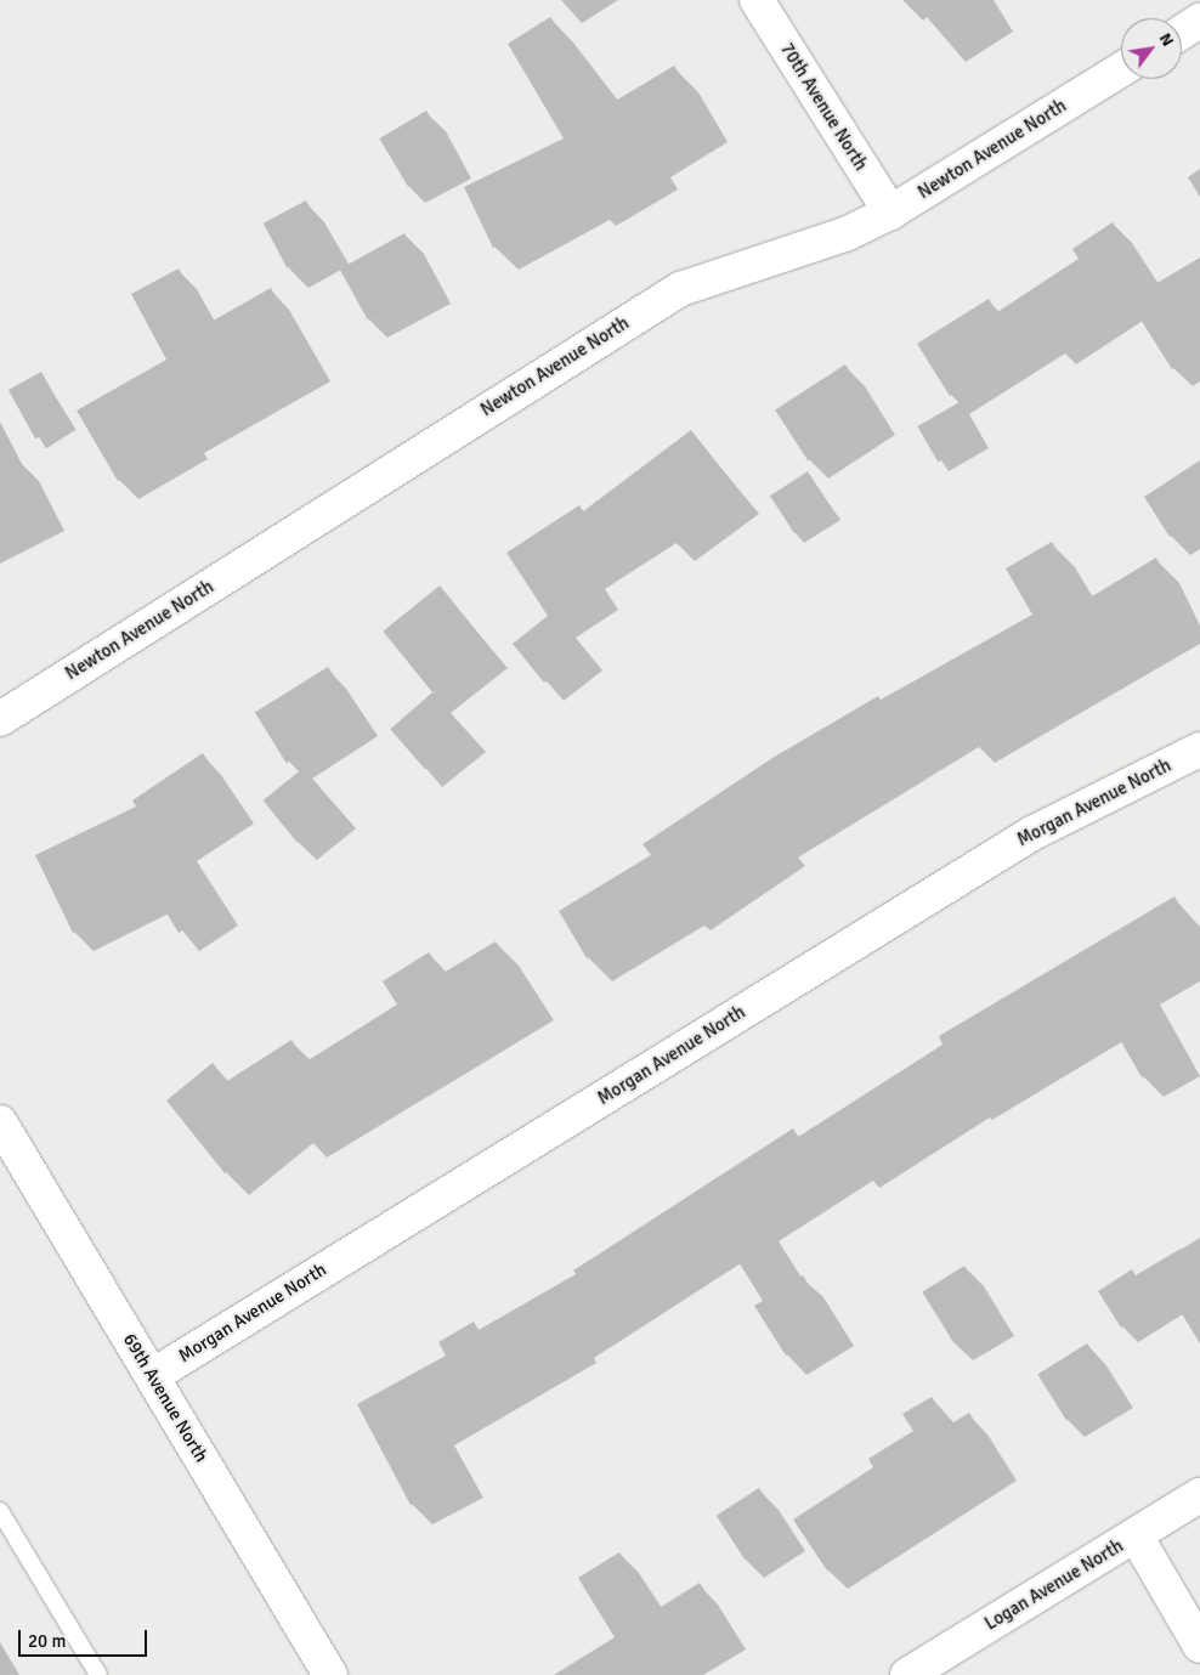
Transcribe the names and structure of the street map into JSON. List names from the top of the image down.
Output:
{
  "streets": {
    "street": [
      "70th Avenue North",
      "Newton Avenue North",
      "Morgan Avenue North",
      "69th Avenue North",
      "Logan Avenue North"
    ]
  },
  "crossings": [
    ["70th Avenue North", "Newton Avenue North"],
    ["Morgan Avenue North", "69th Avenue North"]
  ],
  "scale_bar": "20 m",
  "north": "top right"
}
